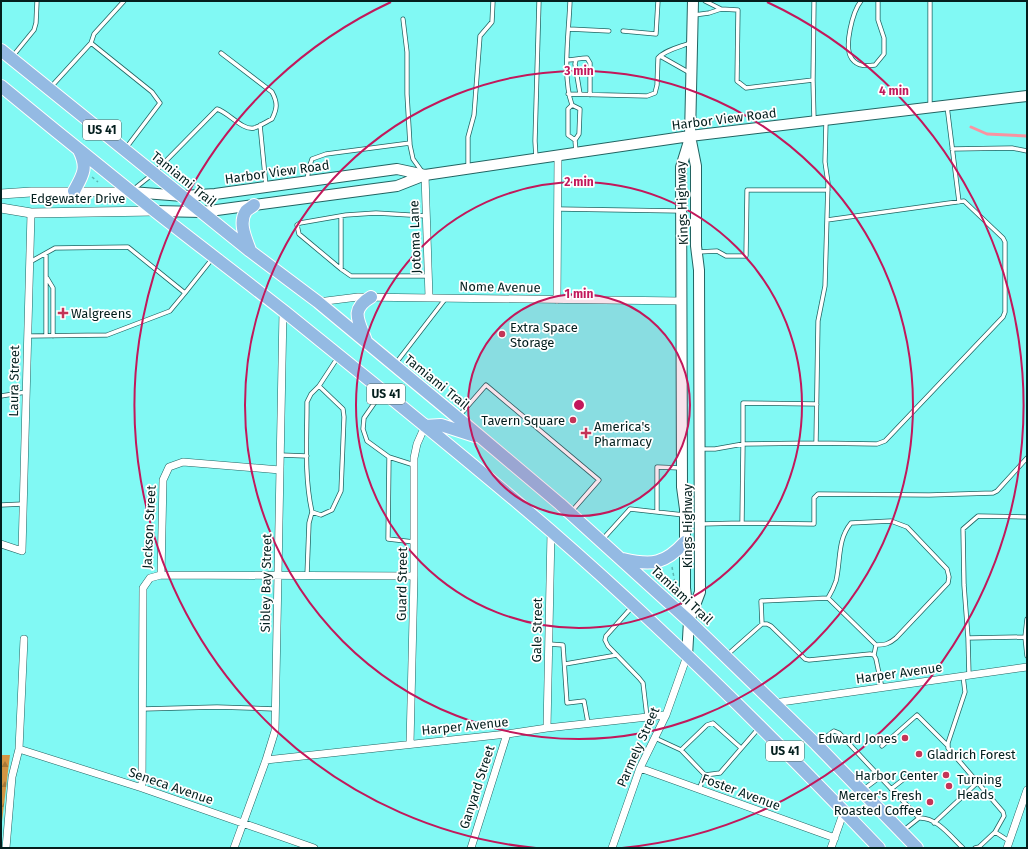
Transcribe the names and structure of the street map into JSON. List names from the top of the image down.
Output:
{
  "streets": {
    "main road": [
      "Harbor View Road",
      "US 41",
      "Tamiami Trail",
      "Kings Highway"
    ],
    "street": [
      "Edgewater Drive",
      "Jotoma Lane",
      "Nome Avenue",
      "Laura Street",
      "Jackson Street",
      "Sibley Bay Street",
      "Guard Street",
      "Gale Street",
      "Harper Avenue",
      "Parmely Street",
      "Seneca Avenue",
      "Ganyard Street",
      "Foster Avenue"
    ]
  },
  "crossings": [
    ["Harbor View Road", "US 41"],
    ["Harbor View Road", "Tamiami Trail"],
    ["Harbor View Road", "Edgewater Drive"],
    ["Harbor View Road", "Kings Highway"],
    ["Harbor View Road", "Jotoma Lane"],
    ["US 41", "Edgewater Drive"],
    ["US 41", "Sibley Bay Street"],
    ["US 41", "Guard Street"],
    ["US 41", "Gale Street"],
    ["US 41", "Parmely Street"],
    ["Tamiami Trail", "Kings Highway"],
    ["Tamiami Trail", "Nome Avenue"],
    ["Tamiami Trail", "Harper Avenue"],
    ["Edgewater Drive", "Laura Street"],
    ["Kings Highway", "Nome Avenue"],
    ["Jotoma Lane", "Nome Avenue"],
    ["Jackson Street", "Sibley Bay Street"],
    ["Jackson Street", "Seneca Avenue"],
    ["Sibley Bay Street", "Harper Avenue"],
    ["Sibley Bay Street", "Seneca Avenue"],
    ["Guard Street", "Harper Avenue"],
    ["Gale Street", "Harper Avenue"],
    ["Harper Avenue", "Parmely Street"],
    ["Harper Avenue", "Ganyard Street"],
    ["Parmely Street", "Foster Avenue"]
  ],
  "places": {
    "health": ["Walgreens", "America's Pharmacy"],
    "other": [
      "Extra Space Storage",
      "Tavern Square",
      "Edward Jones",
      "Gladrich Forest",
      "Harbor Center",
      "Turning Heads",
      "Mercer's Fresh Roasted Coffee"
    ]
  },
  "rings": [
    "3 min",
    "4 min",
    "2 min",
    "1 min"
  ]
}
